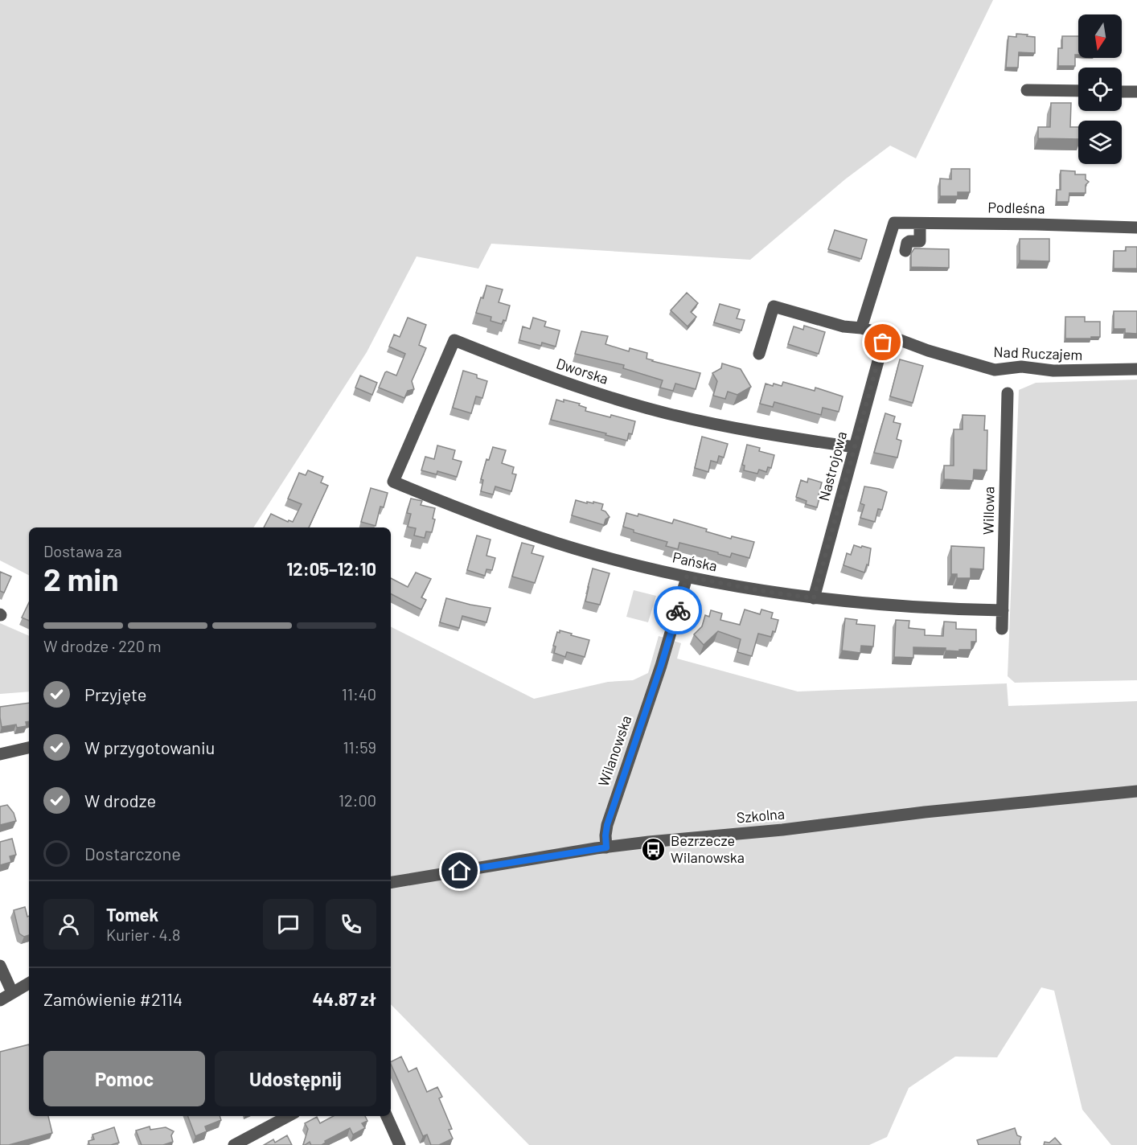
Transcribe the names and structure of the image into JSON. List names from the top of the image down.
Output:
{
  "streets": {
    "street": [
      "Podleśna",
      "Nad Ruczajem",
      "Dworska",
      "Nastrojowa",
      "Willowa",
      "Pańska",
      "Wilanowska",
      "Szkolna"
    ]
  },
  "crossings": [
    ["Podleśna", "Nad Ruczajem"],
    ["Nad Ruczajem", "Nastrojowa"],
    ["Dworska", "Nastrojowa"],
    ["Dworska", "Pańska"],
    ["Nastrojowa", "Pańska"],
    ["Willowa", "Pańska"],
    ["Pańska", "Wilanowska"],
    ["Wilanowska", "Szkolna"]
  ],
  "places": {
    "bus stop": ["Bezrzecze Wilanowska"]
  },
  "north": "bottom",
  "page": {
    "heading": ["2 min", "Dostawa za", "12:05–12:10"],
    "panel": [
      "Tomek",
      "Kurier · 4.8",
      "Zamówienie #2114",
      "44.87 zł"
    ],
    "bar": "W drodze · 220 m",
    "list": [
      ["Przyjęte", "11:40"],
      ["W przygotowaniu", "11:59"],
      ["W drodze", "12:00"],
      "Dostarczone"
    ],
    "buttons": ["Pomoc", "Udostępnij"]
  }
}
